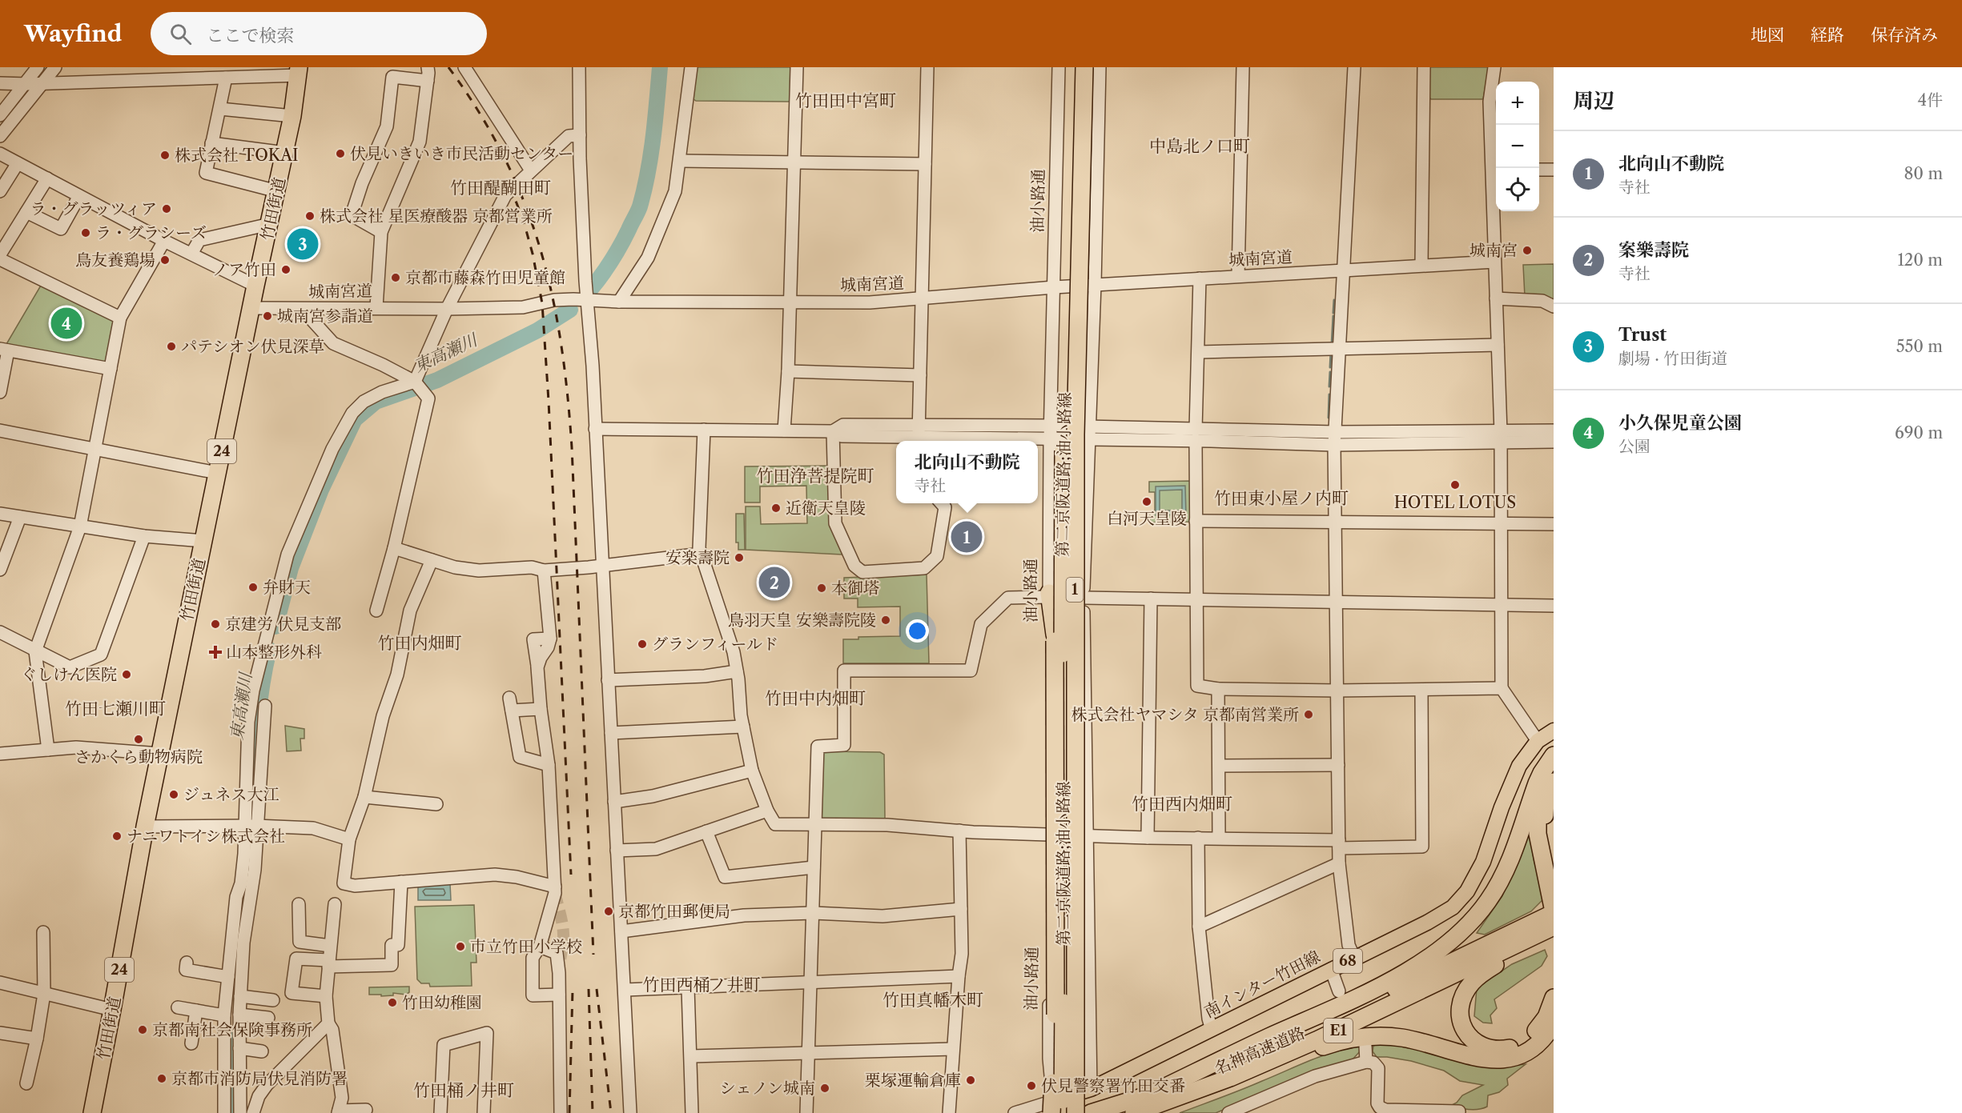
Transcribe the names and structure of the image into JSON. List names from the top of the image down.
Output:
{
  "streets": {
    "highway": [
      "竹田街道",
      "24",
      "第二京阪道路;油小路線",
      "1",
      "E1",
      "名神高速道路"
    ],
    "main road": ["68", "南インター竹田線"],
    "street": ["油小路通", "城南宮道"]
  },
  "crossings": [
    ["油小路通", "城南宮道"],
    ["油小路通", "第二京阪道路;油小路線"],
    ["油小路通", "南インター竹田線"],
    ["竹田街道", "城南宮道"],
    ["第二京阪道路;油小路線", "南インター竹田線"]
  ],
  "districts": [
    "竹田田中宮町",
    "中島北ノ口町",
    "竹田醍醐田町",
    "竹田浄菩提院町",
    "竹田東小屋ノ内町",
    "竹田内畑町",
    "竹田中内畑町",
    "竹田七瀬川町",
    "竹田西内畑町",
    "竹田西桶ノ井町",
    "竹田真幡木町",
    "竹田桶ノ井町"
  ],
  "water": ["東高瀬川"],
  "places": {
    "other": [
      "伏見いきいき市民活動センター",
      "株式会社 TOKAI",
      "ラ・グラッツィア",
      "株式会社 星医療酸器 京都営業所",
      "ラ・グラシーズ",
      "城南宮",
      "鳥友養鶏場",
      "ノア竹田",
      "京都市藤森竹田児童館",
      "城南宮参詣道",
      "パテシオン伏見深草",
      "HOTEL LOTUS",
      "白河天皇陵",
      "近衛天皇陵",
      "安楽壽院",
      "弁財天",
      "本御塔",
      "鳥羽天皇 安樂壽院陵",
      "京建労 伏見支部",
      "グランフィールド",
      "ぐしけん医院",
      "株式会社ヤマシタ 京都南営業所",
      "さかくら動物病院",
      "ジュネス大江",
      "ナニワトイシ株式会社",
      "京都竹田郵便局",
      "市立竹田小学校",
      "竹田幼稚園",
      "京都南社会保険事務所",
      "京都市消防局伏見消防署",
      "栗塚運輸倉庫",
      "伏見警察署竹田交番",
      "シェノン城南"
    ],
    "health": ["山本整形外科"]
  },
  "page": {
    "header": "Wayfind",
    "search": "ここで検索",
    "nav": ["地図", "経路", "保存済み"],
    "heading": ["周辺", "4件"],
    "map_buttons": ["+", "−"],
    "list": [
      {
        "mark": "1",
        "name": "北向山不動院",
        "note": "寺社",
        "value": "80 m"
      },
      {
        "mark": "2",
        "name": "案樂壽院",
        "note": "寺社",
        "value": "120 m"
      },
      {
        "mark": "3",
        "name": "Trust",
        "note": "劇場 · 竹田街道",
        "value": "550 m"
      },
      {
        "mark": "4",
        "name": "小久保児童公園",
        "note": "公園",
        "value": "690 m"
      }
    ],
    "pins": [
      "3",
      "4",
      "1",
      "2"
    ],
    "popup": ["北向山不動院", "寺社"]
  }
}
